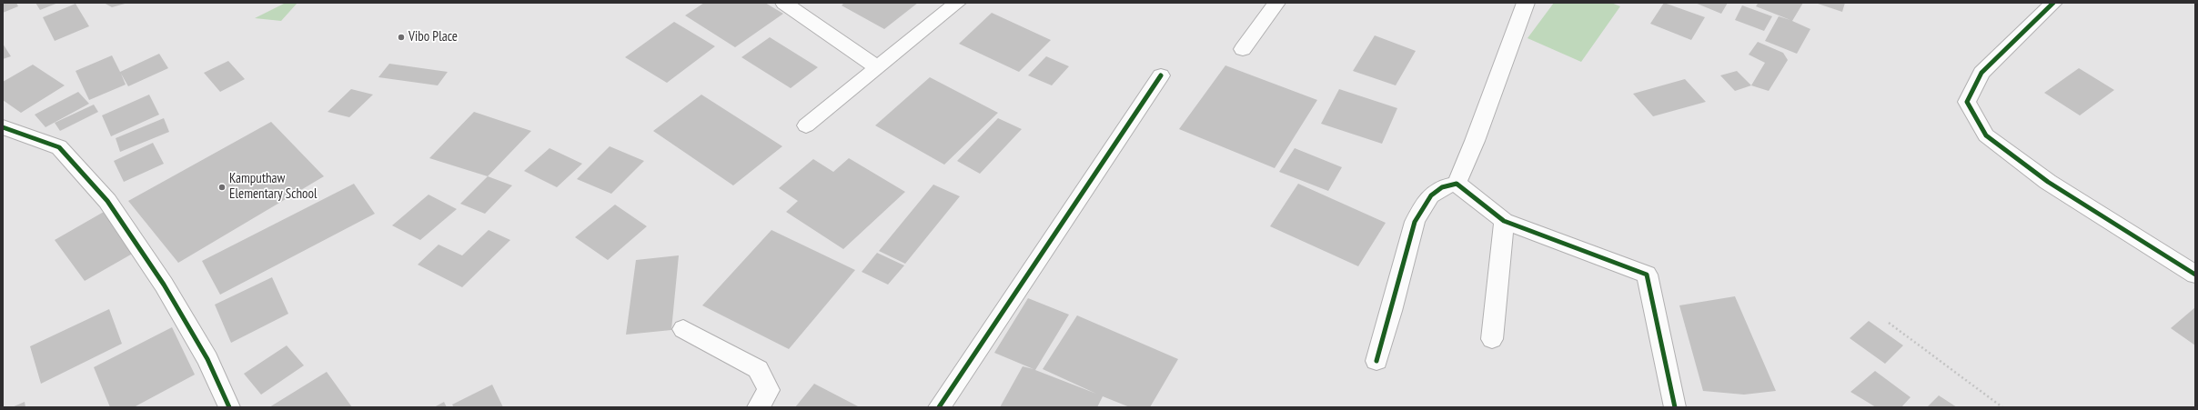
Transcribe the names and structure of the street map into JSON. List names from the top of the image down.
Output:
{
  "places": ["Vibo Place", "Kamputhaw Elementary School"]
}
